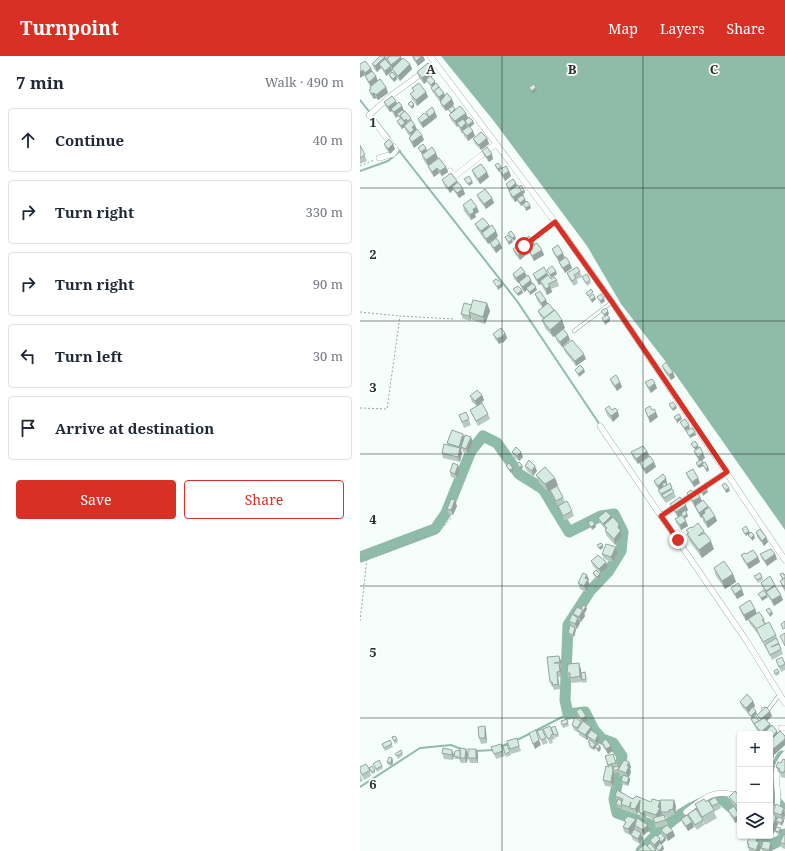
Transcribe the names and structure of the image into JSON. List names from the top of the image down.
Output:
{
  "page": {
    "header": "Turnpoint",
    "nav": ["Map", "Layers", "Share"],
    "heading": ["7 min", "Walk · 490 m"],
    "list": [
      ["Continue", "40 m"],
      ["Turn right", "330 m"],
      ["Turn right", "90 m"],
      ["Turn left", "30 m"],
      "Arrive at destination"
    ],
    "buttons": ["Save", "Share"],
    "map_buttons": ["+", "−"]
  },
  "grid": {
    "columns": ["A", "B", "C"],
    "rows": [
      "1",
      "2",
      "3",
      "4",
      "5",
      "6"
    ]
  }
}
